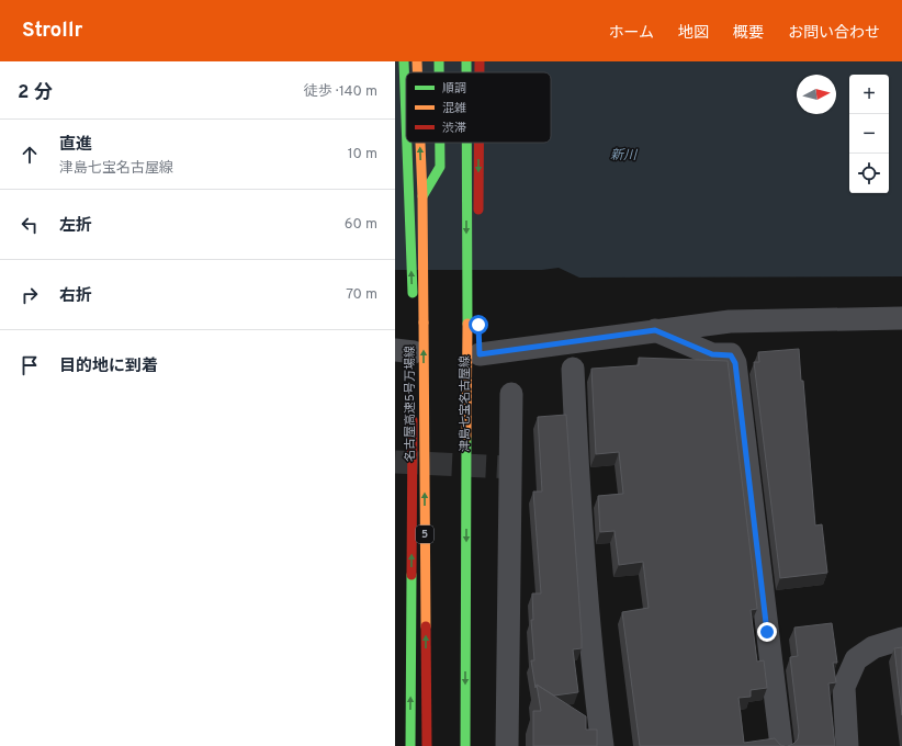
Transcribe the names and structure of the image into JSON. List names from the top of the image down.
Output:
{
  "streets": {
    "main road": ["名古屋高速5号万場線", "5"]
  },
  "water": ["新川"],
  "legend": ["順調", "混雑", "渋滞"],
  "north": "right",
  "page": {
    "header": "Strollr",
    "nav": [
      "ホーム",
      "地図",
      "概要",
      "お問い合わせ"
    ],
    "heading": ["2 分", "徒歩 · 140 m"],
    "map_buttons": ["+", "−"],
    "list": [
      ["直進", "津島七宝名古屋線", "10 m"],
      ["左折", "60 m"],
      ["右折", "70 m"],
      "目的地に到着"
    ]
  }
}
